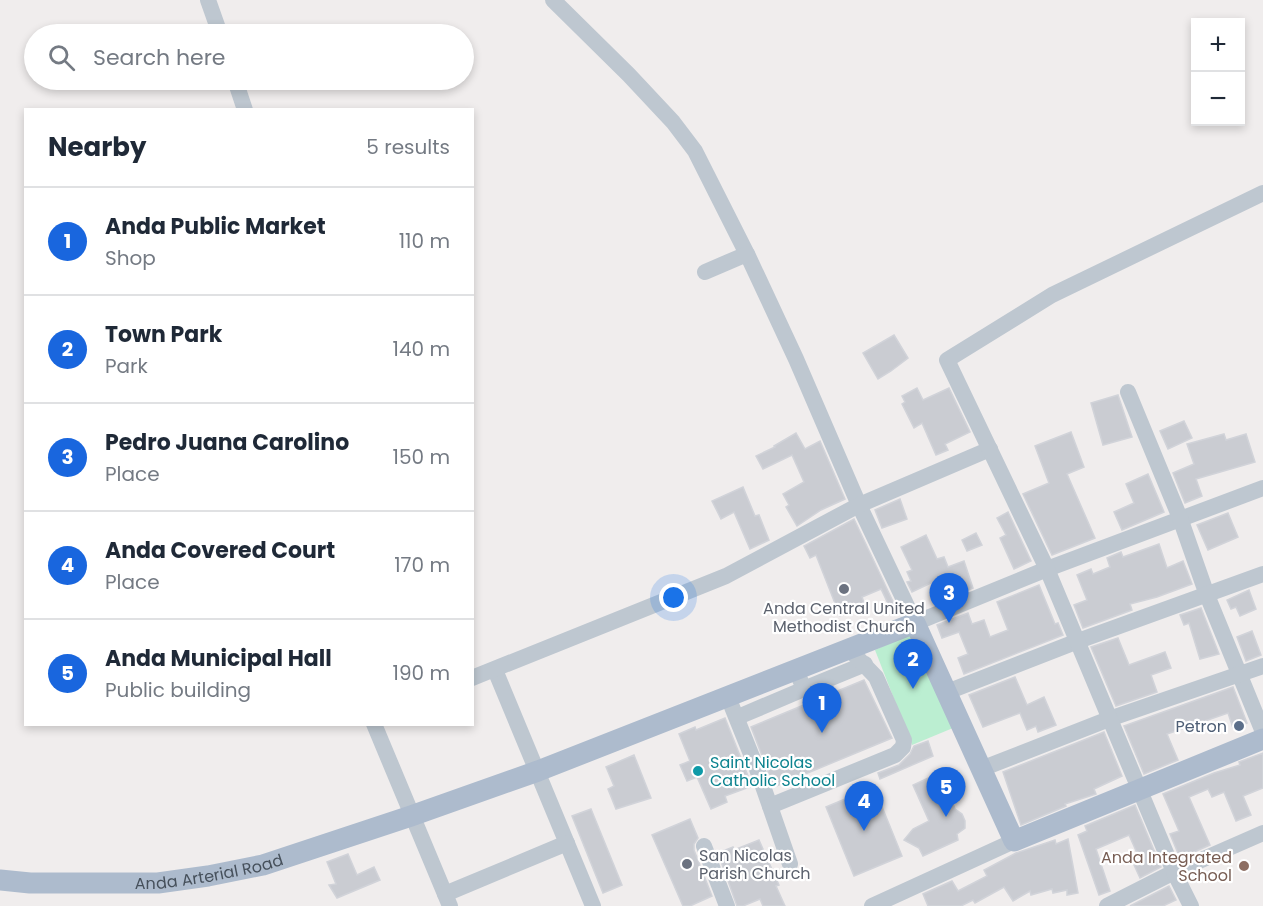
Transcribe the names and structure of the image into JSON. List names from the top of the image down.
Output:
{
  "streets": {
    "main road": ["Anda Arterial Road"]
  },
  "places": [
    "Anda Central United Methodist Church",
    "Petron",
    "Saint Nicolas Catholic School",
    "San Nicolas Parish Church",
    "Anda Integrated School"
  ],
  "page": {
    "map_buttons": ["+", "−"],
    "search": "Search here",
    "heading": ["Nearby", "5 results"],
    "list": [
      {
        "mark": "1",
        "name": "Anda Public Market",
        "note": "Shop",
        "value": "110 m"
      },
      {
        "mark": "2",
        "name": "Town Park",
        "note": "Park",
        "value": "140 m"
      },
      {
        "mark": "3",
        "name": "Pedro Juana Carolino",
        "note": "Place",
        "value": "150 m"
      },
      {
        "mark": "4",
        "name": "Anda Covered Court",
        "note": "Place",
        "value": "170 m"
      },
      {
        "mark": "5",
        "name": "Anda Municipal Hall",
        "note": "Public building",
        "value": "190 m"
      }
    ],
    "pins": [
      "3",
      "2",
      "1",
      "5",
      "4"
    ]
  }
}
